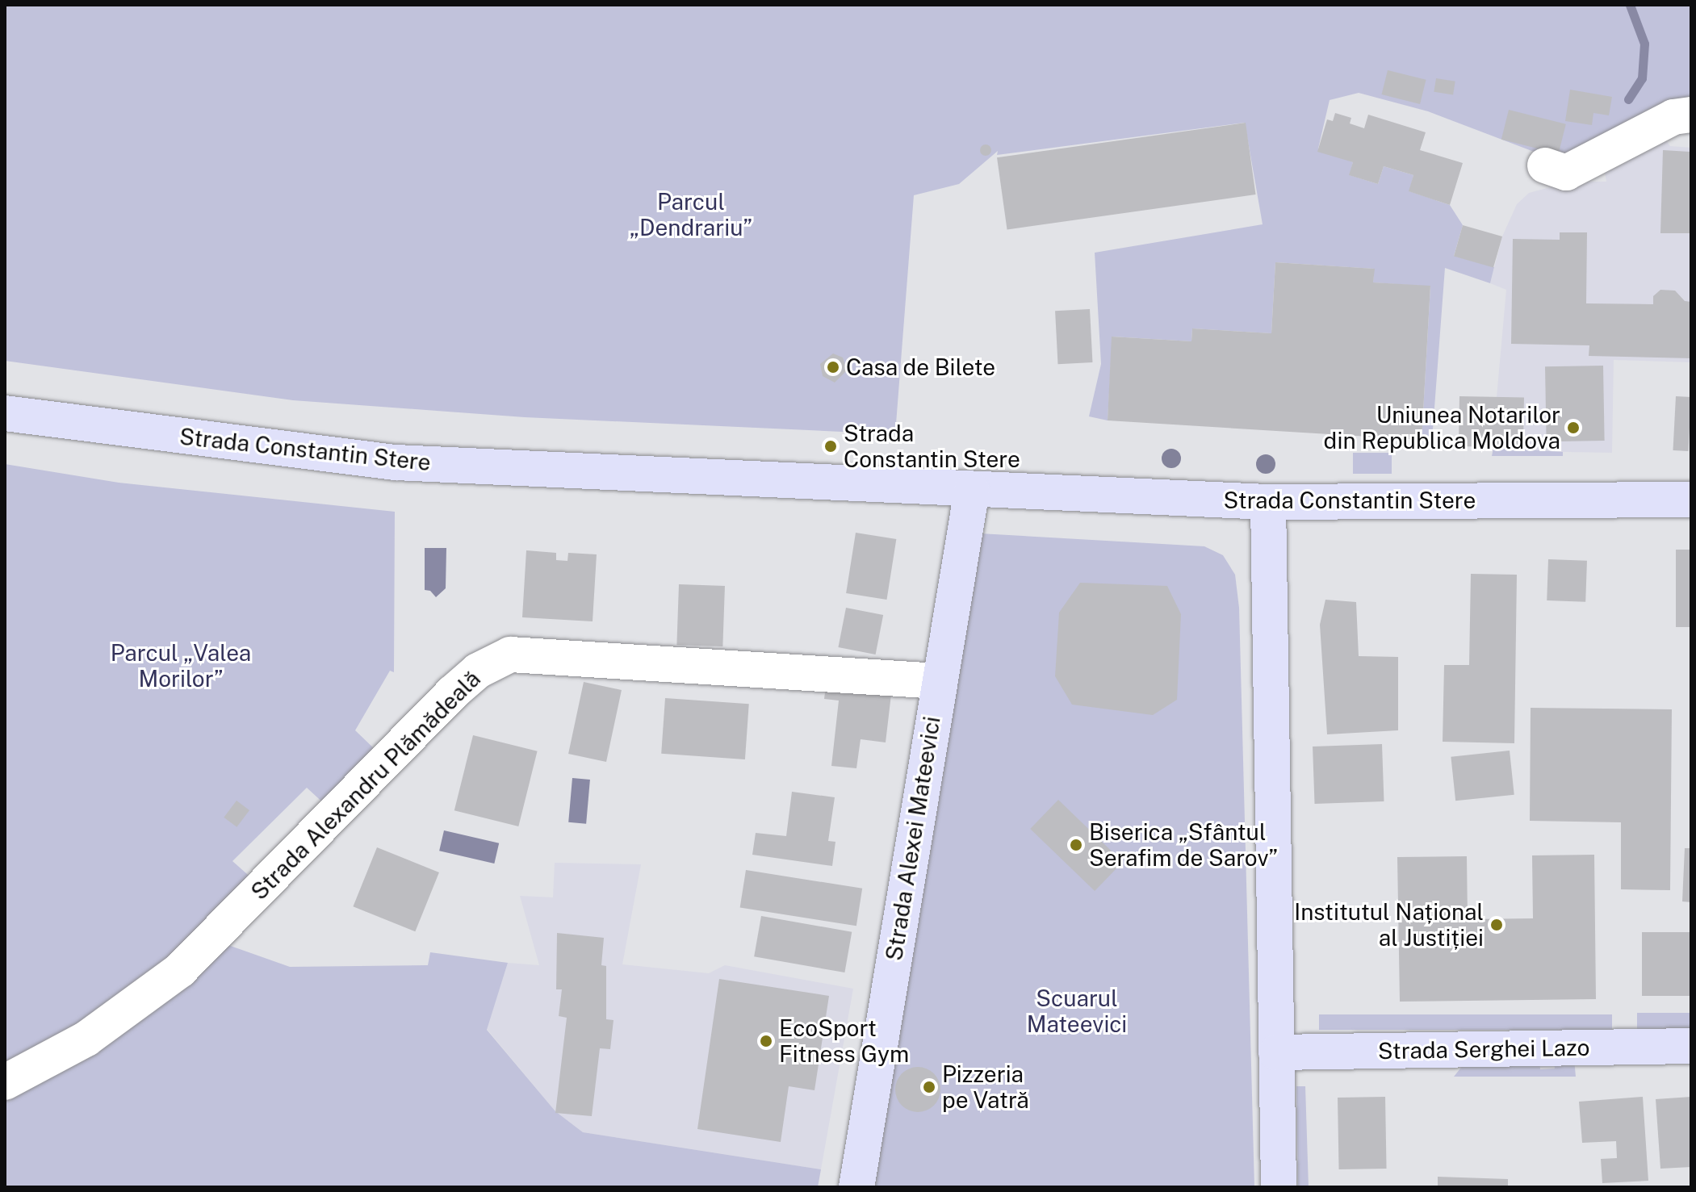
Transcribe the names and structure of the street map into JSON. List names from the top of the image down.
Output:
{
  "streets": {
    "main road": ["Strada Constantin Stere", "Strada Alexei Mateevici", "Strada Serghei Lazo"],
    "street": ["Strada Alexandru Plămădeală"]
  },
  "crossings": [
    ["Strada Constantin Stere", "Strada Alexei Mateevici"],
    ["Strada Alexandru Plămădeală", "Strada Alexei Mateevici"]
  ],
  "parks": ["Parcul „Dendrariu”", "Parcul „Valea Morilor”", "Scuarul Mateevici"],
  "places": [
    "Casa de Bilete",
    "Uniunea Notarilor din Republica Moldova",
    "Strada Constantin Stere",
    "Biserica „Sfântul Serafim de Sarov”",
    "Institutul Național al Justiției",
    "EcoSport Fitness Gym",
    "Pizzeria pe Vatră"
  ]
}
